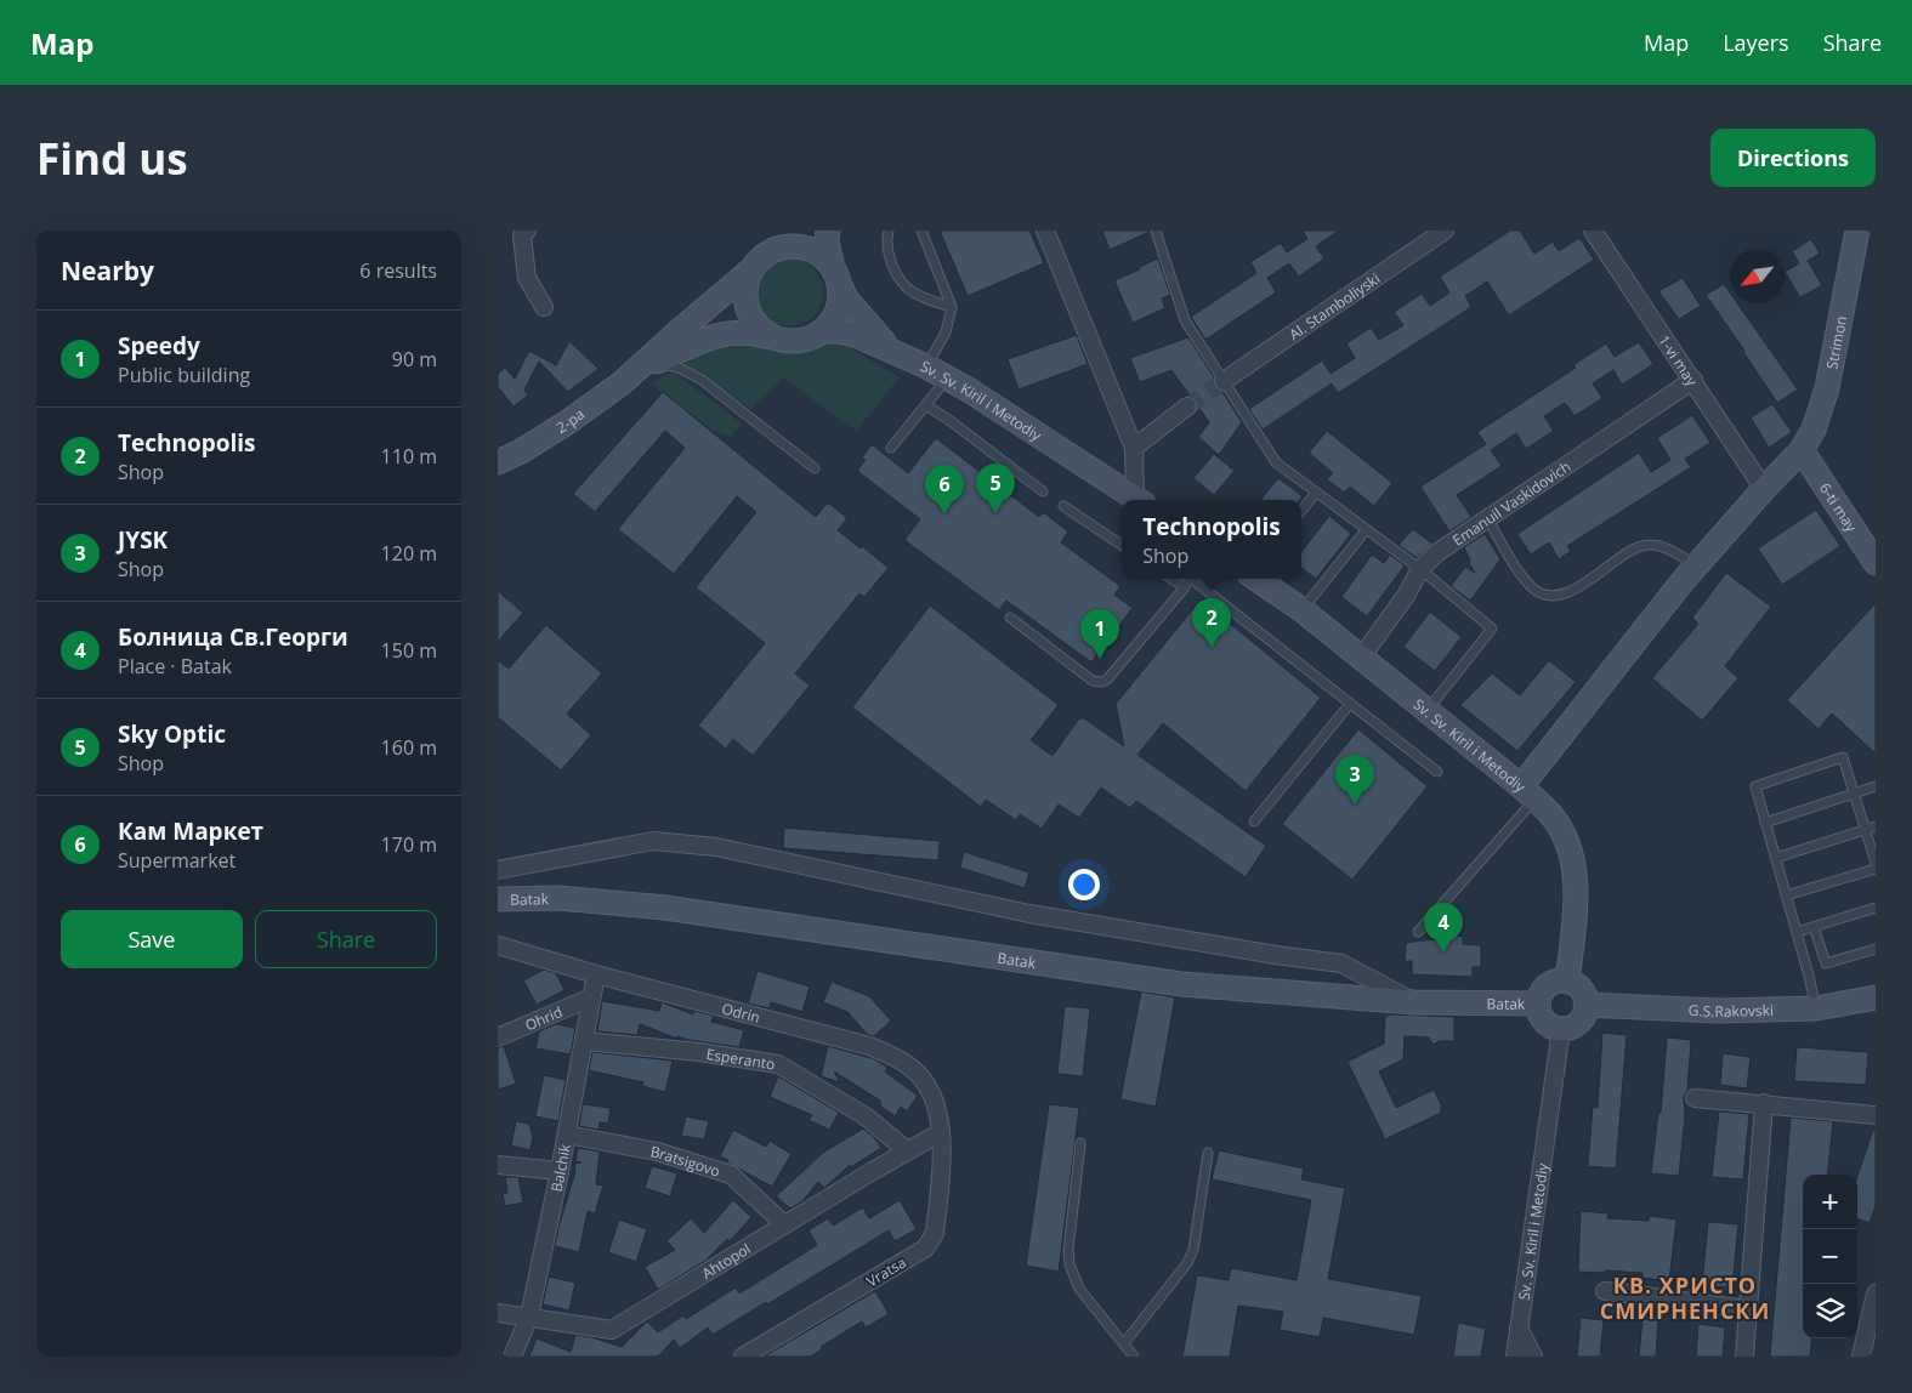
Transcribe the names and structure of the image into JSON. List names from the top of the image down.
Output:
{
  "streets": {
    "main road": [
      "Strimon",
      "Sv. Sv. Kiril i Metodiy",
      "2-ра",
      "6-ti may",
      "Batak",
      "G.S.Rakovski"
    ],
    "street": [
      "Al. Stamboliyski",
      "1-vi may",
      "Emanuil Vaskidovich",
      "Odrin",
      "Ohrid",
      "Esperanto",
      "Bratsigovo",
      "Balchik",
      "Ahtopol",
      "Vratsa"
    ]
  },
  "crossings": [
    ["Strimon", "6-ti may"],
    ["1-vi may", "Emanuil Vaskidovich"],
    ["Sv. Sv. Kiril i Metodiy", "2-ра"],
    ["Sv. Sv. Kiril i Metodiy", "Emanuil Vaskidovich"],
    ["Sv. Sv. Kiril i Metodiy", "Batak"],
    ["Sv. Sv. Kiril i Metodiy", "G.S.Rakovski"],
    ["Batak", "G.S.Rakovski"],
    ["Odrin", "Balchik"],
    ["Odrin", "Ahtopol"],
    ["Odrin", "Vratsa"],
    ["Ohrid", "Balchik"],
    ["Esperanto", "Balchik"],
    ["Esperanto", "Ahtopol"],
    ["Bratsigovo", "Balchik"],
    ["Bratsigovo", "Ahtopol"],
    ["Balchik", "Ahtopol"],
    ["Ahtopol", "Vratsa"]
  ],
  "districts": ["КВ. ХРИСТО СМИРНЕНСКИ"],
  "north": "bottom left",
  "page": {
    "header": "Map",
    "nav": ["Map", "Layers", "Share"],
    "buttons": [
      "Directions",
      ["Save", "Share"]
    ],
    "title": "Find us",
    "heading": ["Nearby", "6 results"],
    "list": [
      {
        "mark": "1",
        "name": "Speedy",
        "note": "Public building",
        "value": "90 m"
      },
      {
        "mark": "2",
        "name": "Technopolis",
        "note": "Shop",
        "value": "110 m"
      },
      {
        "mark": "3",
        "name": "JYSK",
        "note": "Shop",
        "value": "120 m"
      },
      {
        "mark": "4",
        "name": "Болница Св.Георги",
        "note": "Place · Batak",
        "value": "150 m"
      },
      {
        "mark": "5",
        "name": "Sky Optic",
        "note": "Shop",
        "value": "160 m"
      },
      {
        "mark": "6",
        "name": "Кам Маркет",
        "note": "Supermarket",
        "value": "170 m"
      }
    ],
    "pins": [
      "5",
      "6",
      "2",
      "1",
      "3",
      "4"
    ],
    "popup": ["Technopolis", "Shop"],
    "map_buttons": ["+", "−"]
  }
}
